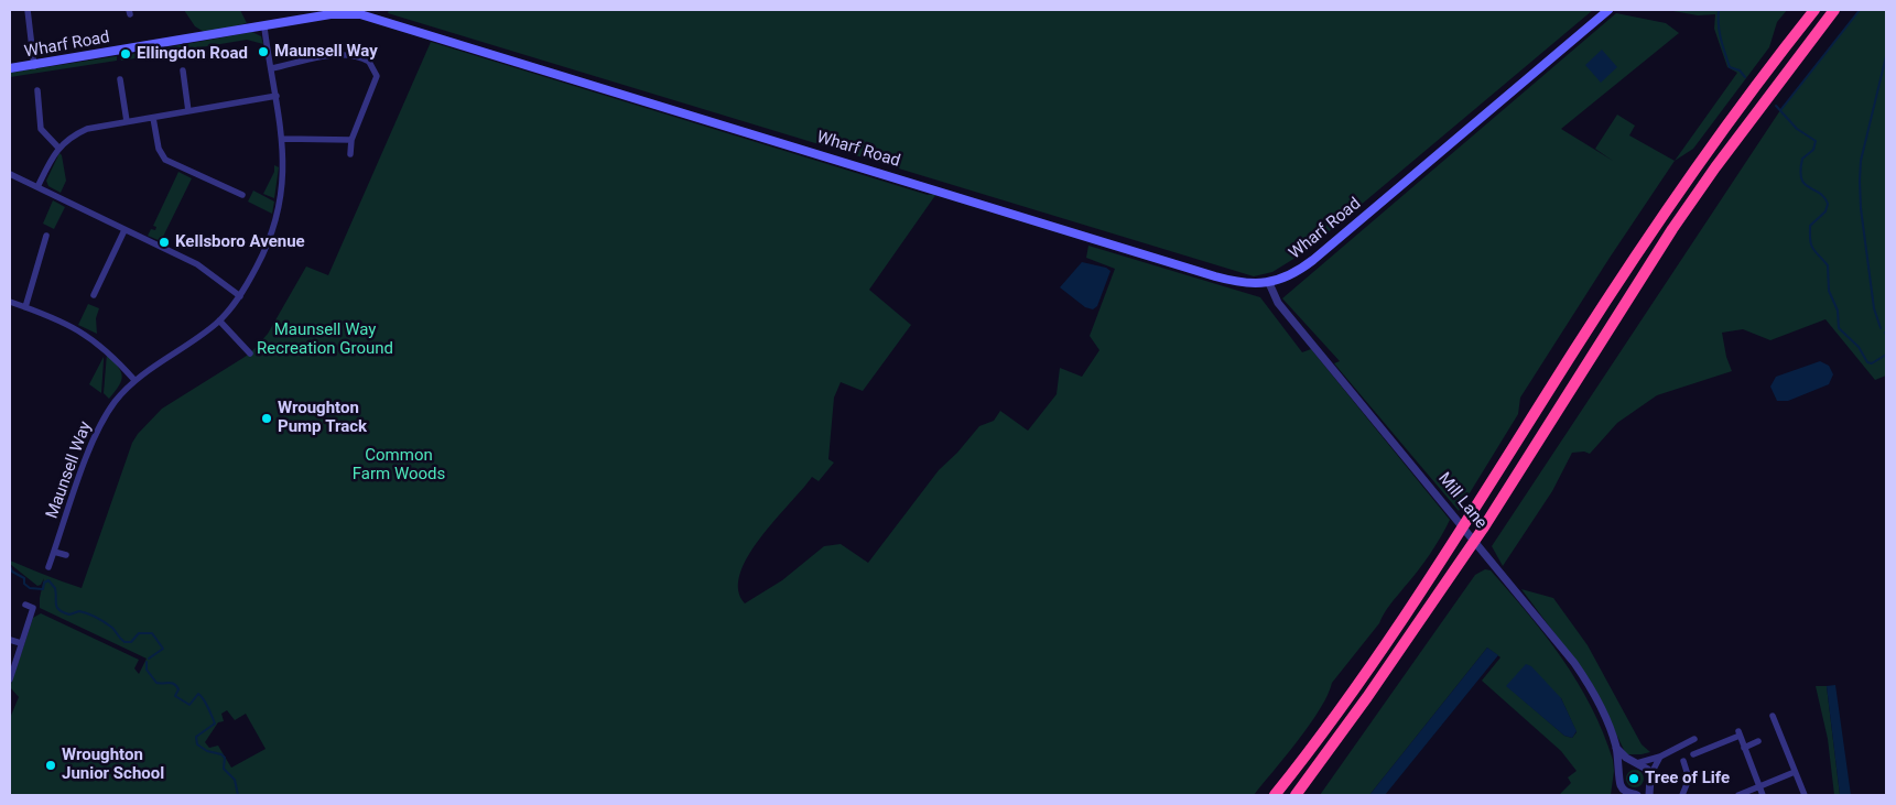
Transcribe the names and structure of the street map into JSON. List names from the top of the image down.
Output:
{
  "streets": {
    "main road": ["Wharf Road"],
    "street": ["Maunsell Way", "Mill Lane"]
  },
  "crossings": [
    ["Wharf Road", "Maunsell Way"],
    ["Wharf Road", "Mill Lane"]
  ],
  "parks": ["Maunsell Way Recreation Ground", "Common Farm Woods"],
  "places": [
    "Maunsell Way",
    "Ellingdon Road",
    "Kellsboro Avenue",
    "Wroughton Pump Track",
    "Wroughton Junior School",
    "Tree of Life"
  ]
}
